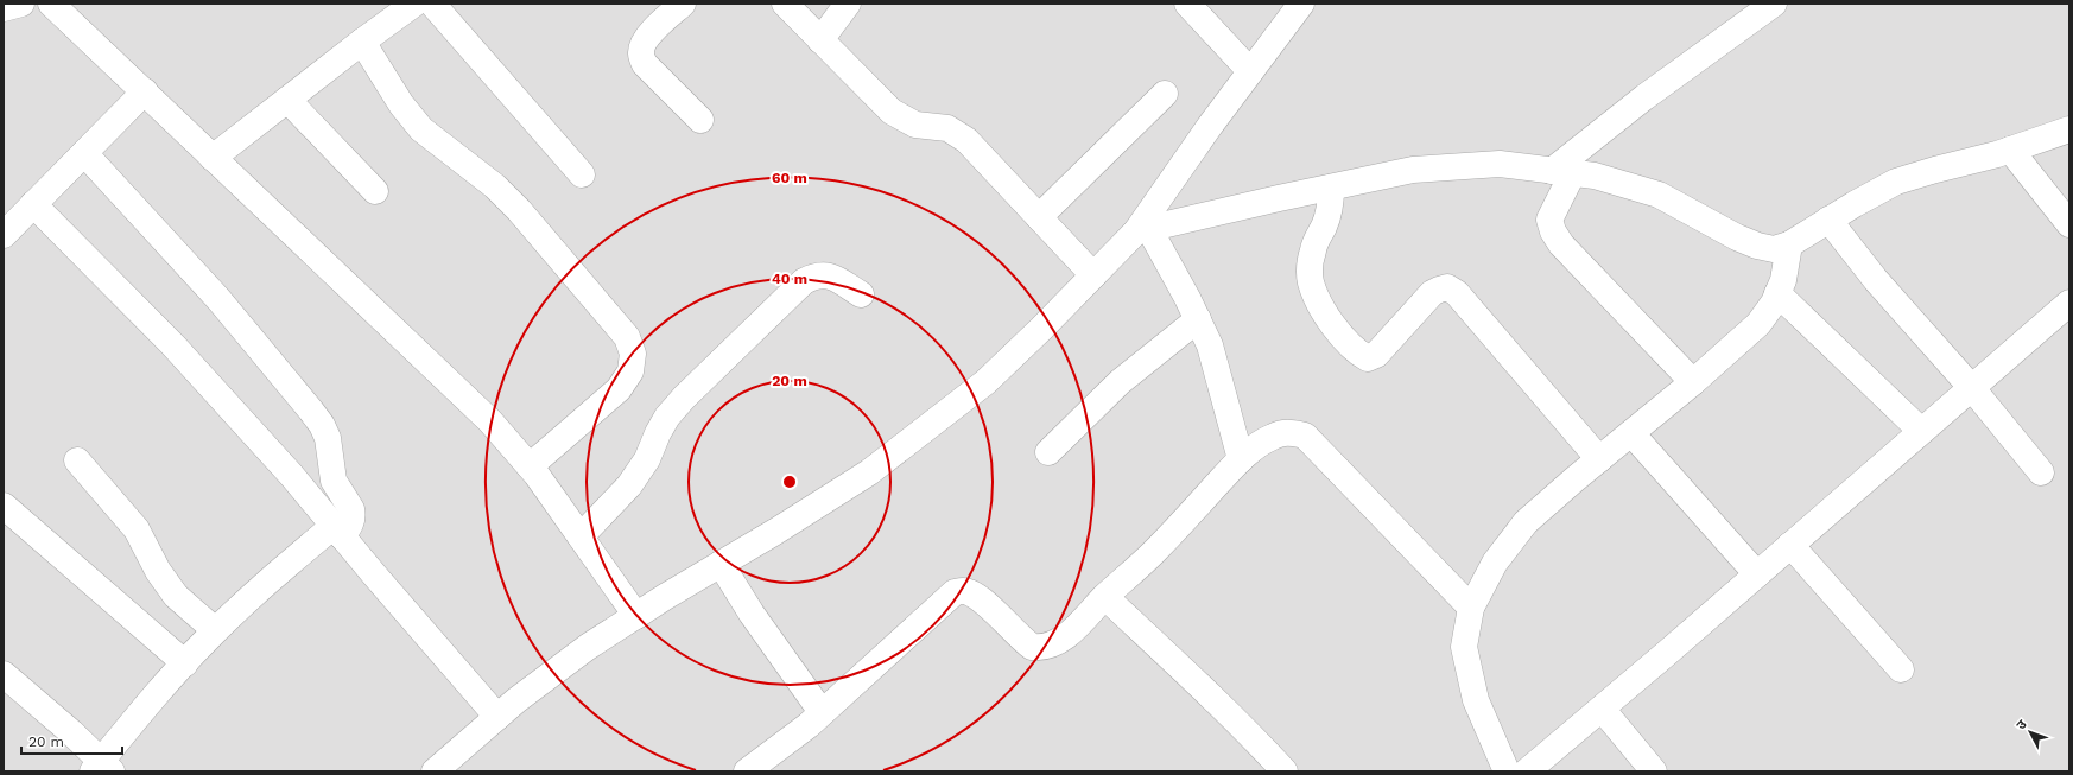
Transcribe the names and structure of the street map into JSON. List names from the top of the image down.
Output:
{
  "scale_bar": "20 m",
  "north": "top left",
  "rings": ["60 m", "40 m", "20 m"]
}
